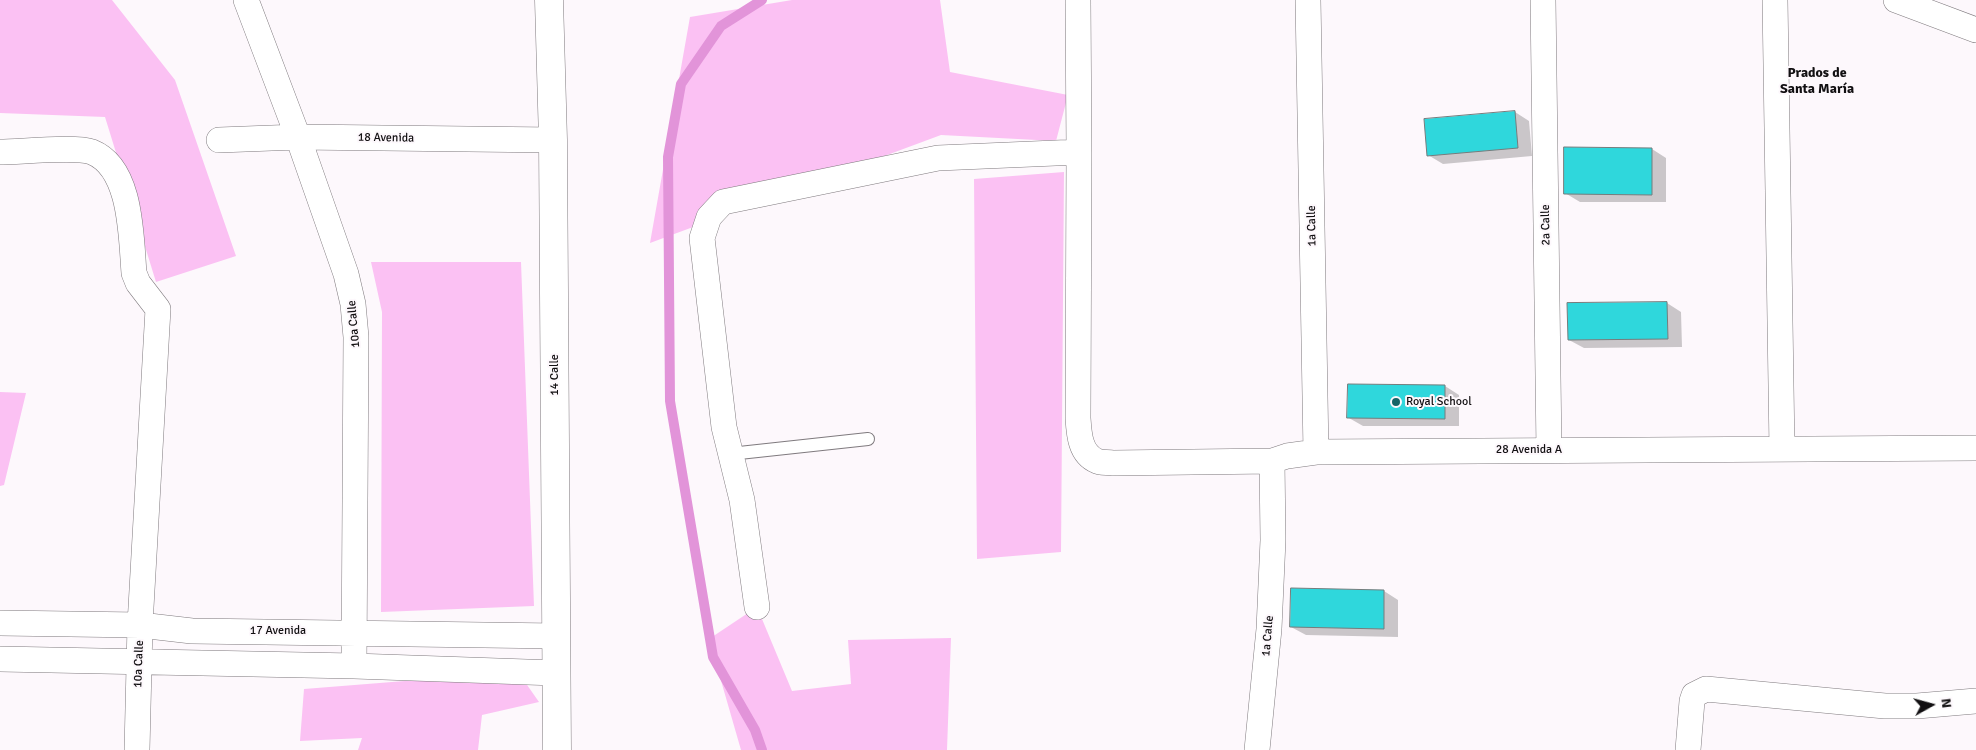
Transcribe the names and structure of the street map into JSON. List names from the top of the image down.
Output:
{
  "streets": {
    "street": [
      "18 Avenida",
      "2a Calle",
      "1a Calle",
      "10a Calle",
      "14 Calle",
      "28 Avenida A",
      "17 Avenida"
    ]
  },
  "crossings": [
    ["18 Avenida", "10a Calle"],
    ["18 Avenida", "14 Calle"],
    ["2a Calle", "28 Avenida A"],
    ["1a Calle", "28 Avenida A"],
    ["10a Calle", "17 Avenida"],
    ["14 Calle", "17 Avenida"]
  ],
  "districts": ["Prados de Santa María"],
  "places": ["Royal School"],
  "north": "right"
}
